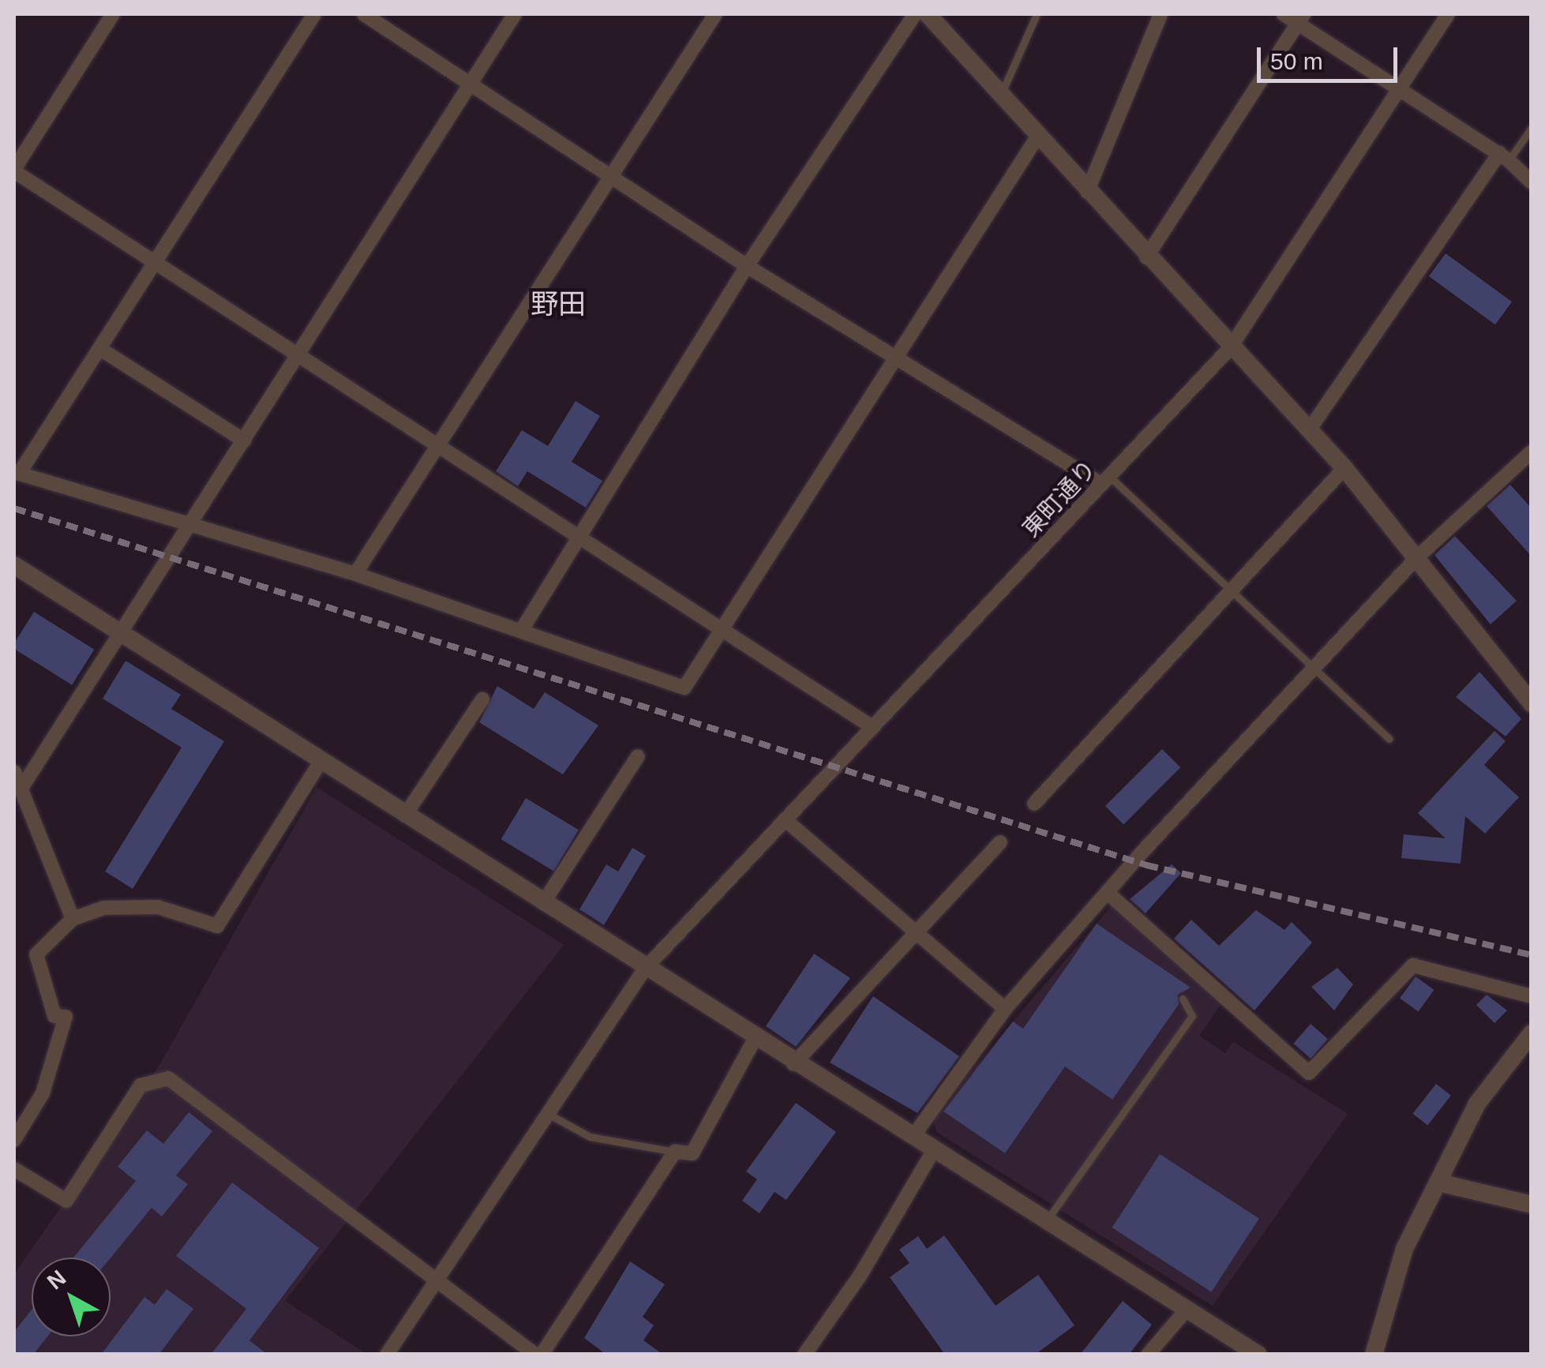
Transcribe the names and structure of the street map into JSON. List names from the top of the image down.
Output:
{
  "streets": {
    "street": ["東町通り"]
  },
  "districts": ["野田"],
  "scale_bar": "50 m",
  "north": "top left"
}
